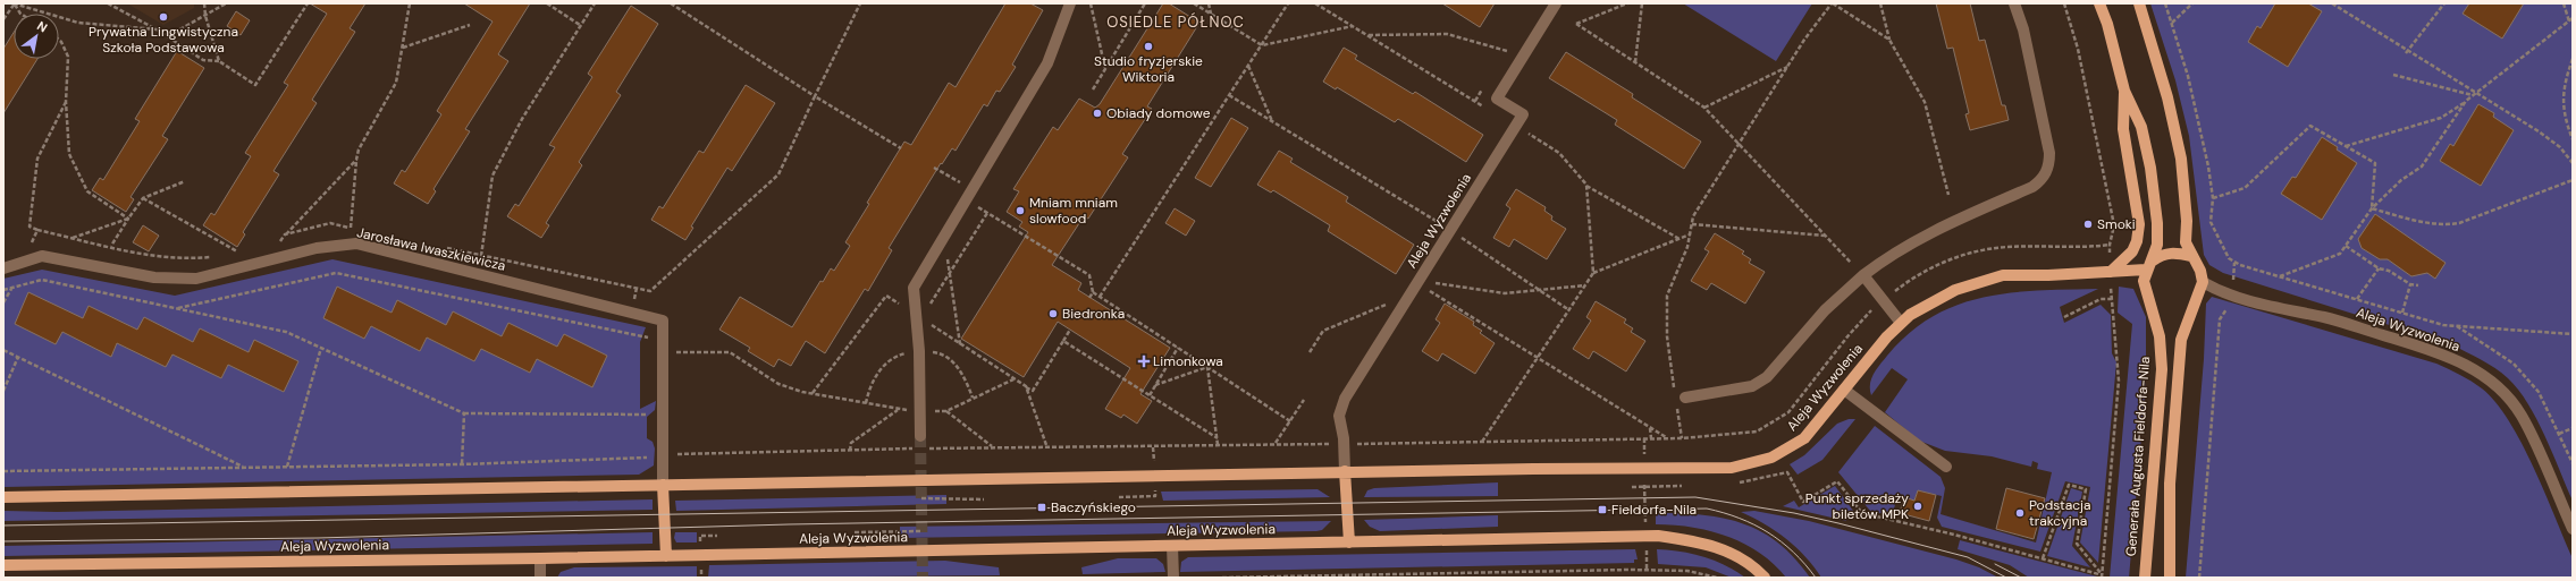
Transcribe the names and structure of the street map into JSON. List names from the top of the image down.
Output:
{
  "streets": {
    "main road": ["Aleja Wyzwolenia", "Generała Augusta Fieldorfa-Nila"],
    "street": ["Jarosława Iwaszkiewicza"]
  },
  "crossings": [
    ["Aleja Wyzwolenia", "Jarosława Iwaszkiewicza"],
    ["Aleja Wyzwolenia", "Generała Augusta Fieldorfa-Nila"]
  ],
  "districts": ["OSIEDLE PÓŁNOC"],
  "places": {
    "other": [
      "Prywatna Lingwistyczna Szkoła Podstawowa",
      "Studio fryzjerskie Wiktoria",
      "Obiady domowe",
      "Mniam mniam slowfood",
      "Smoki",
      "Biedronka",
      "Punkt sprzedaży biletów MPK",
      "Podstacja trakcyjna"
    ],
    "health": ["Limonkowa"],
    "transit": ["Baczyńskiego", "Fieldorfa-Nila"]
  },
  "north": "top right"
}
